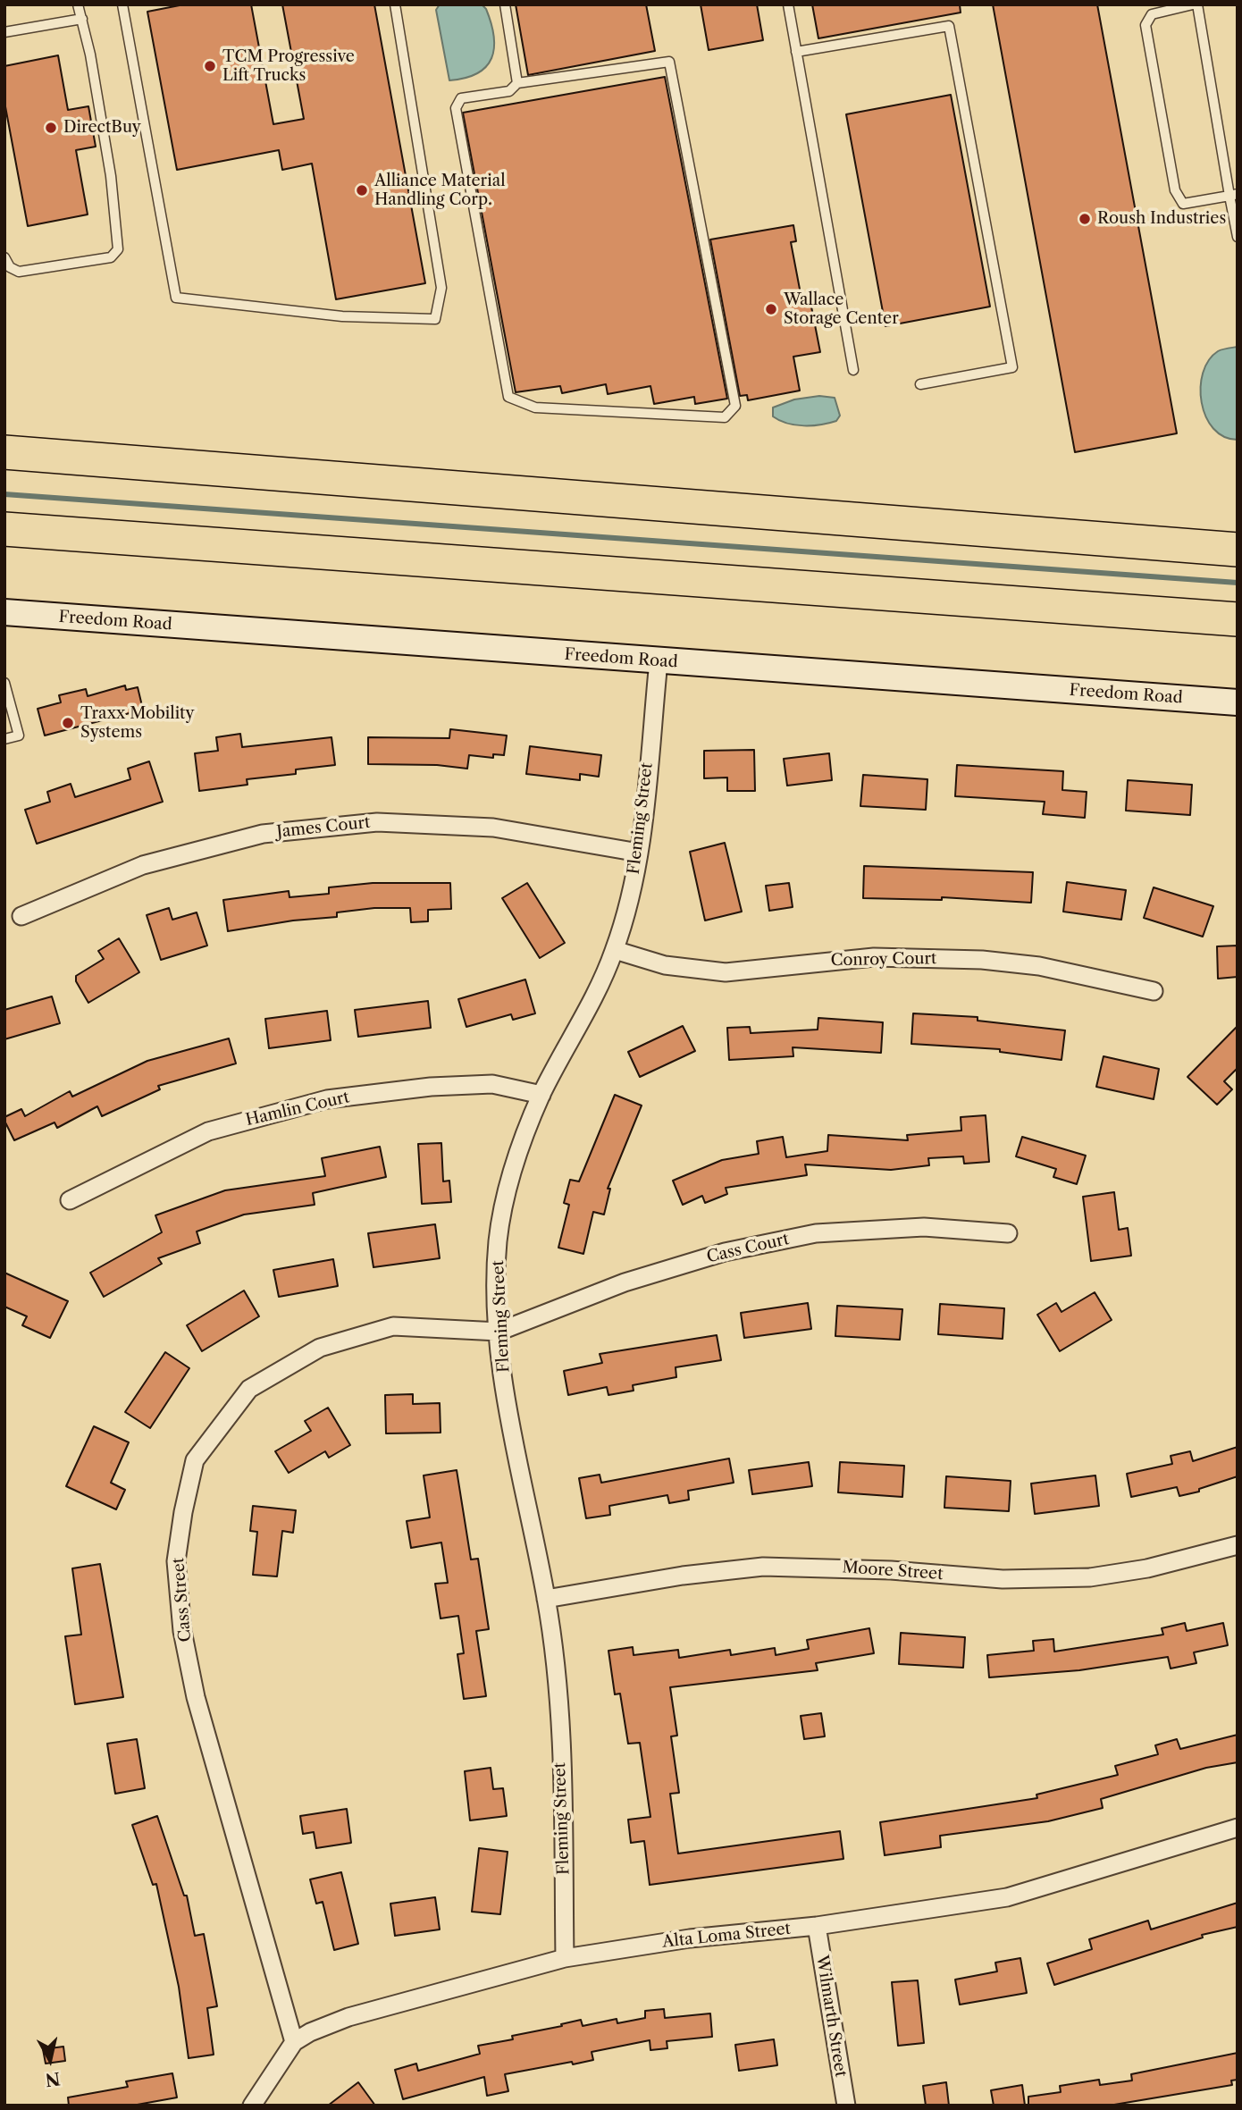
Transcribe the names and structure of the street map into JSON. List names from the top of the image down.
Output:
{
  "streets": {
    "street": [
      "Freedom Road",
      "Fleming Street",
      "James Court",
      "Conroy Court",
      "Hamlin Court",
      "Cass Court",
      "Moore Street",
      "Cass Street",
      "Alta Loma Street",
      "Wilmarth Street"
    ]
  },
  "crossings": [
    ["Freedom Road", "Fleming Street"],
    ["Fleming Street", "James Court"],
    ["Fleming Street", "Conroy Court"],
    ["Fleming Street", "Hamlin Court"],
    ["Fleming Street", "Cass Court"],
    ["Fleming Street", "Moore Street"],
    ["Fleming Street", "Cass Street"],
    ["Fleming Street", "Alta Loma Street"],
    ["Cass Court", "Cass Street"],
    ["Cass Street", "Alta Loma Street"],
    ["Alta Loma Street", "Wilmarth Street"]
  ],
  "places": [
    "TCM Progressive Lift Trucks",
    "DirectBuy",
    "Alliance Material Handling Corp.",
    "Roush Industries",
    "Wallace Storage Center",
    "Traxx Mobility Systems"
  ],
  "north": "bottom"
}
